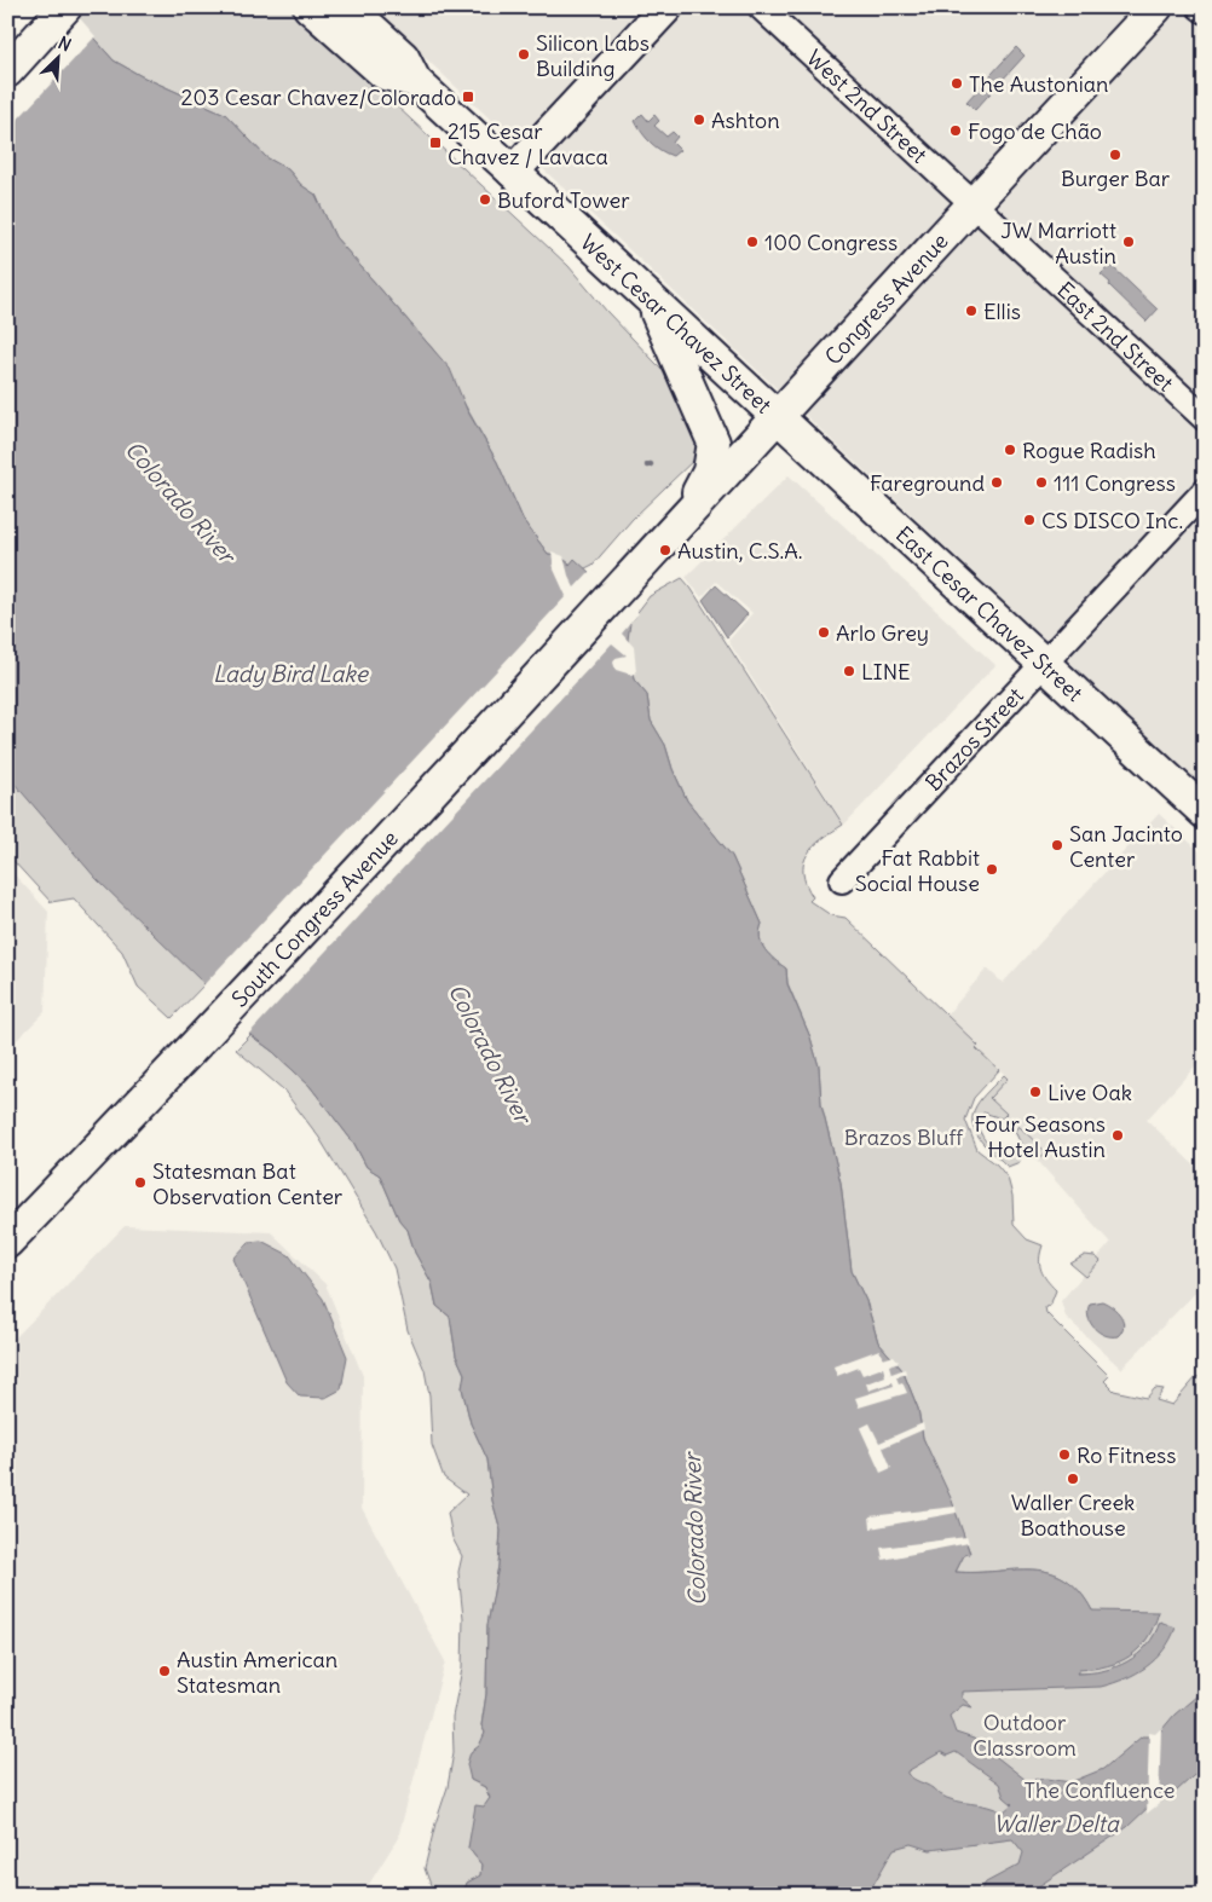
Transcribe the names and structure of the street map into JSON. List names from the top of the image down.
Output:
{
  "streets": {
    "main road": [
      "Congress Avenue",
      "West Cesar Chavez Street",
      "East Cesar Chavez Street",
      "South Congress Avenue"
    ],
    "street": ["West 2nd Street", "East 2nd Street", "Brazos Street"]
  },
  "crossings": [
    ["West 2nd Street", "Congress Avenue"],
    ["West 2nd Street", "East 2nd Street"],
    ["Congress Avenue", "West Cesar Chavez Street"],
    ["Congress Avenue", "East 2nd Street"],
    ["Congress Avenue", "East Cesar Chavez Street"],
    ["Congress Avenue", "South Congress Avenue"],
    ["West Cesar Chavez Street", "East Cesar Chavez Street"],
    ["East Cesar Chavez Street", "Brazos Street"]
  ],
  "water": ["Colorado River", "Lady Bird Lake", "Waller Delta"],
  "parks": ["Brazos Bluff", "Outdoor Classroom", "The Confluence"],
  "places": {
    "other": [
      "Silicon Labs Building",
      "The Austonian",
      "Ashton",
      "Fogo de Chão",
      "Burger Bar",
      "Buford Tower",
      "100 Congress",
      "JW Marriott Austin",
      "Ellis",
      "Rogue Radish",
      "Fareground",
      "111 Congress",
      "CS DISCO Inc.",
      "Austin, C.S.A.",
      "Arlo Grey",
      "LINE",
      "San Jacinto Center",
      "Fat Rabbit Social House",
      "Live Oak",
      "Four Seasons Hotel Austin",
      "Statesman Bat Observation Center",
      "Ro Fitness",
      "Waller Creek Boathouse",
      "Austin American Statesman"
    ],
    "transit": ["203 Cesar Chavez/Colorado", "215 Cesar Chavez / Lavaca"]
  },
  "north": "top right"
}
